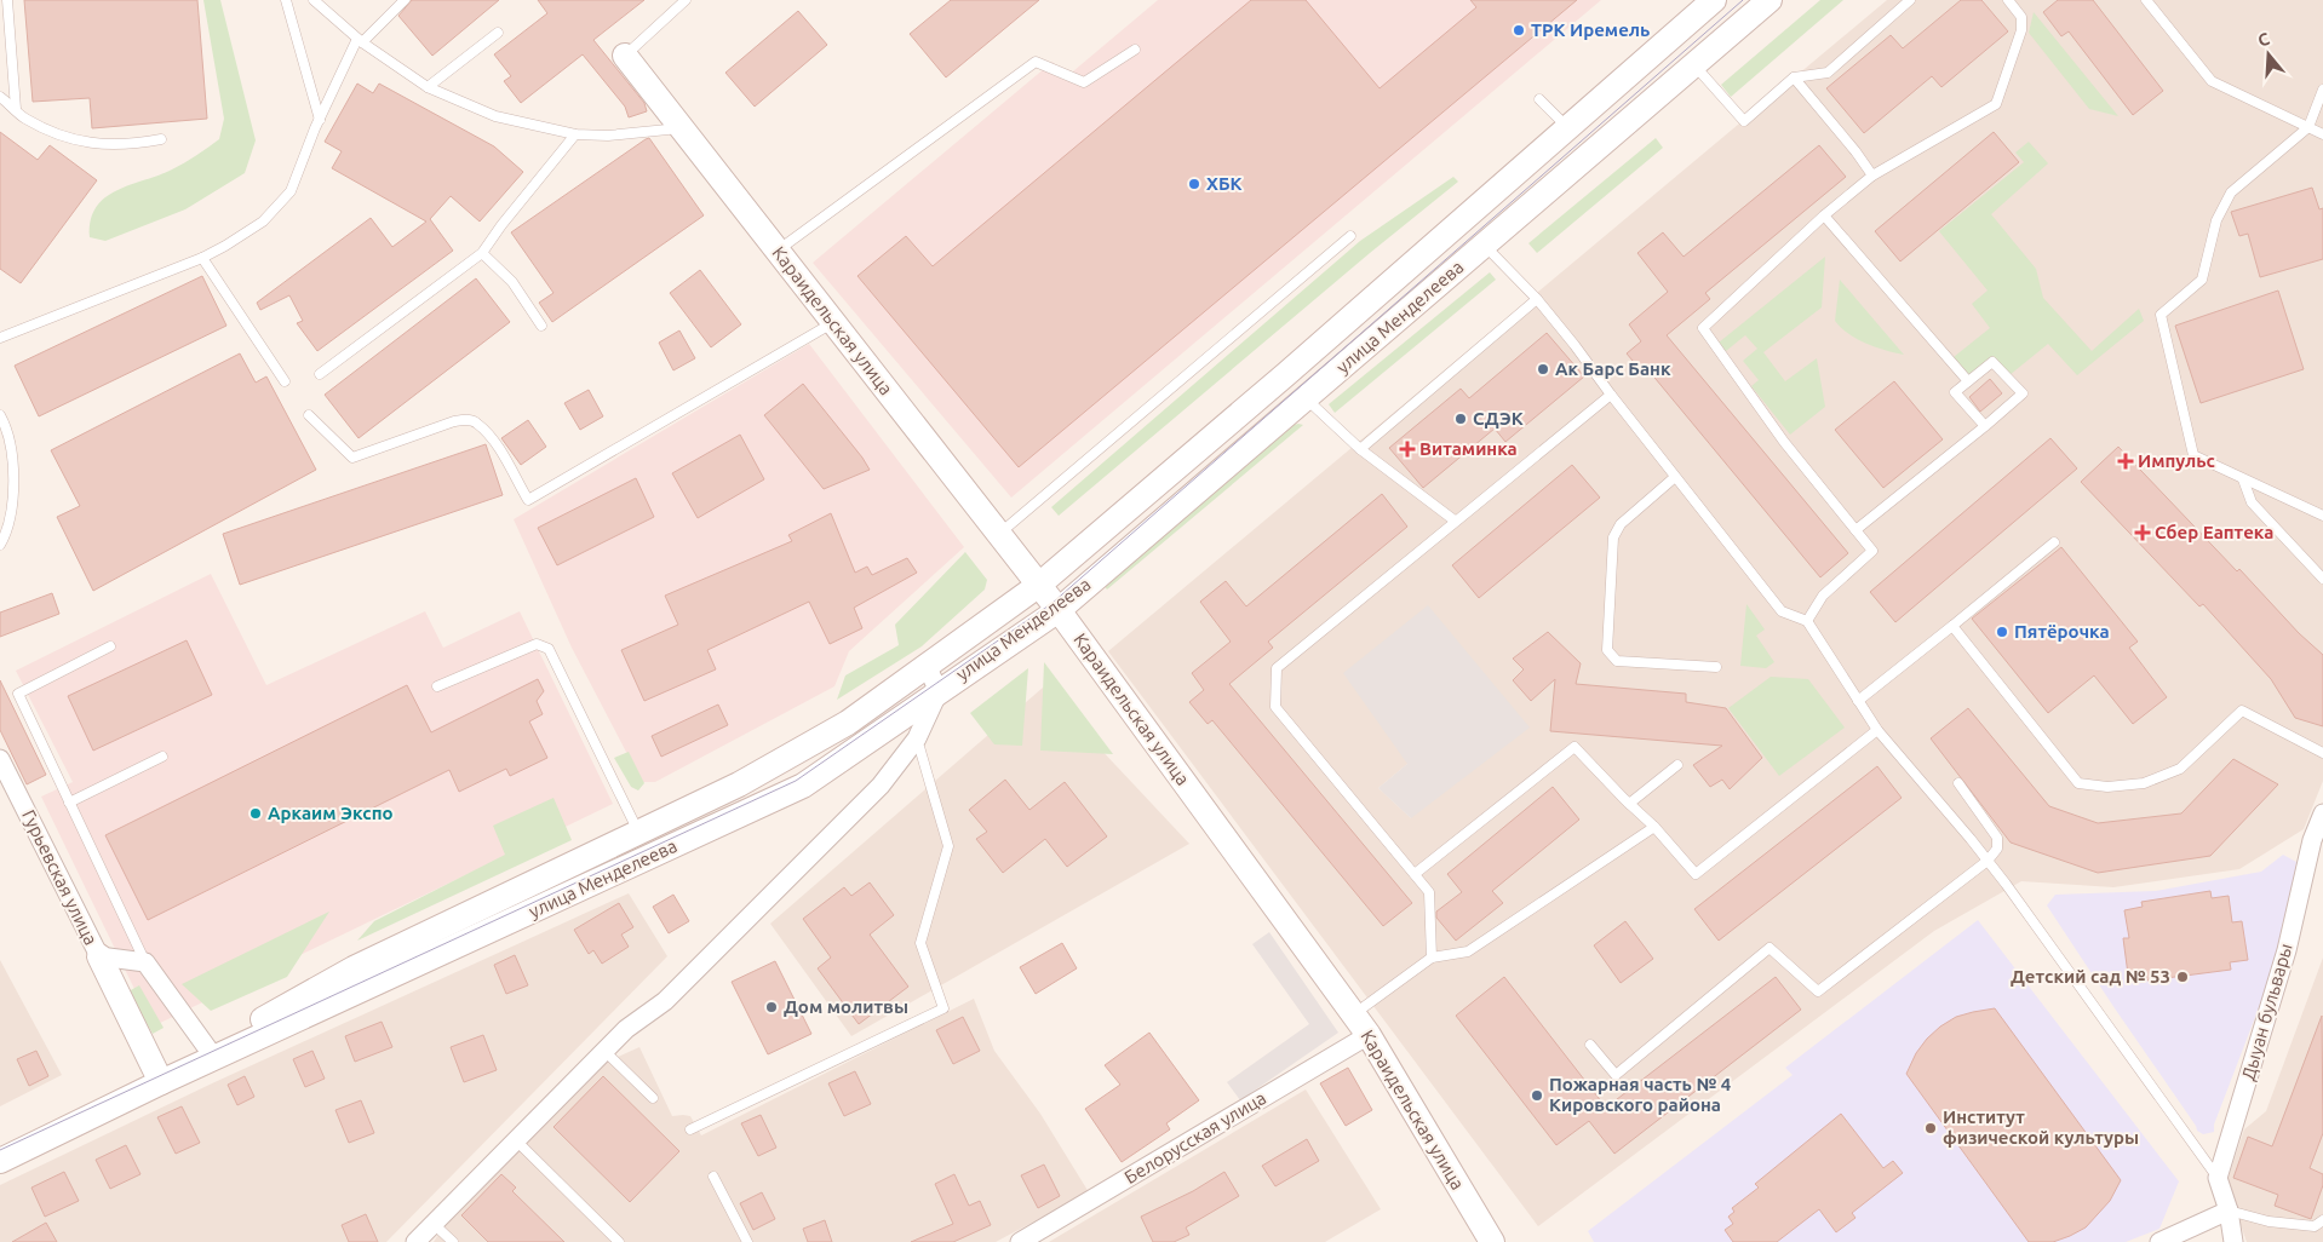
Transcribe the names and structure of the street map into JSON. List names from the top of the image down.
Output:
{
  "streets": {
    "main road": ["улица Менделеева", "Караидельская улица"],
    "street": ["Гурьевская улица", "Дыуан бульвары", "Белорусская улица"]
  },
  "crossings": [
    ["улица Менделеева", "Караидельская улица"],
    ["Караидельская улица", "Белорусская улица"]
  ],
  "places": {
    "other": [
      "ТРК Иремель",
      "ХБК",
      "Ак Барс Банк",
      "СДЭК",
      "Пятёрочка",
      "Аркаим Экспо",
      "Детский сад № 53",
      "Дом молитвы",
      "Пожарная часть № 4 Кировского района",
      "Институт физической культуры"
    ],
    "health": ["Витаминка", "Импульс", "Сбер Еаптека"]
  },
  "north": "top"
}
